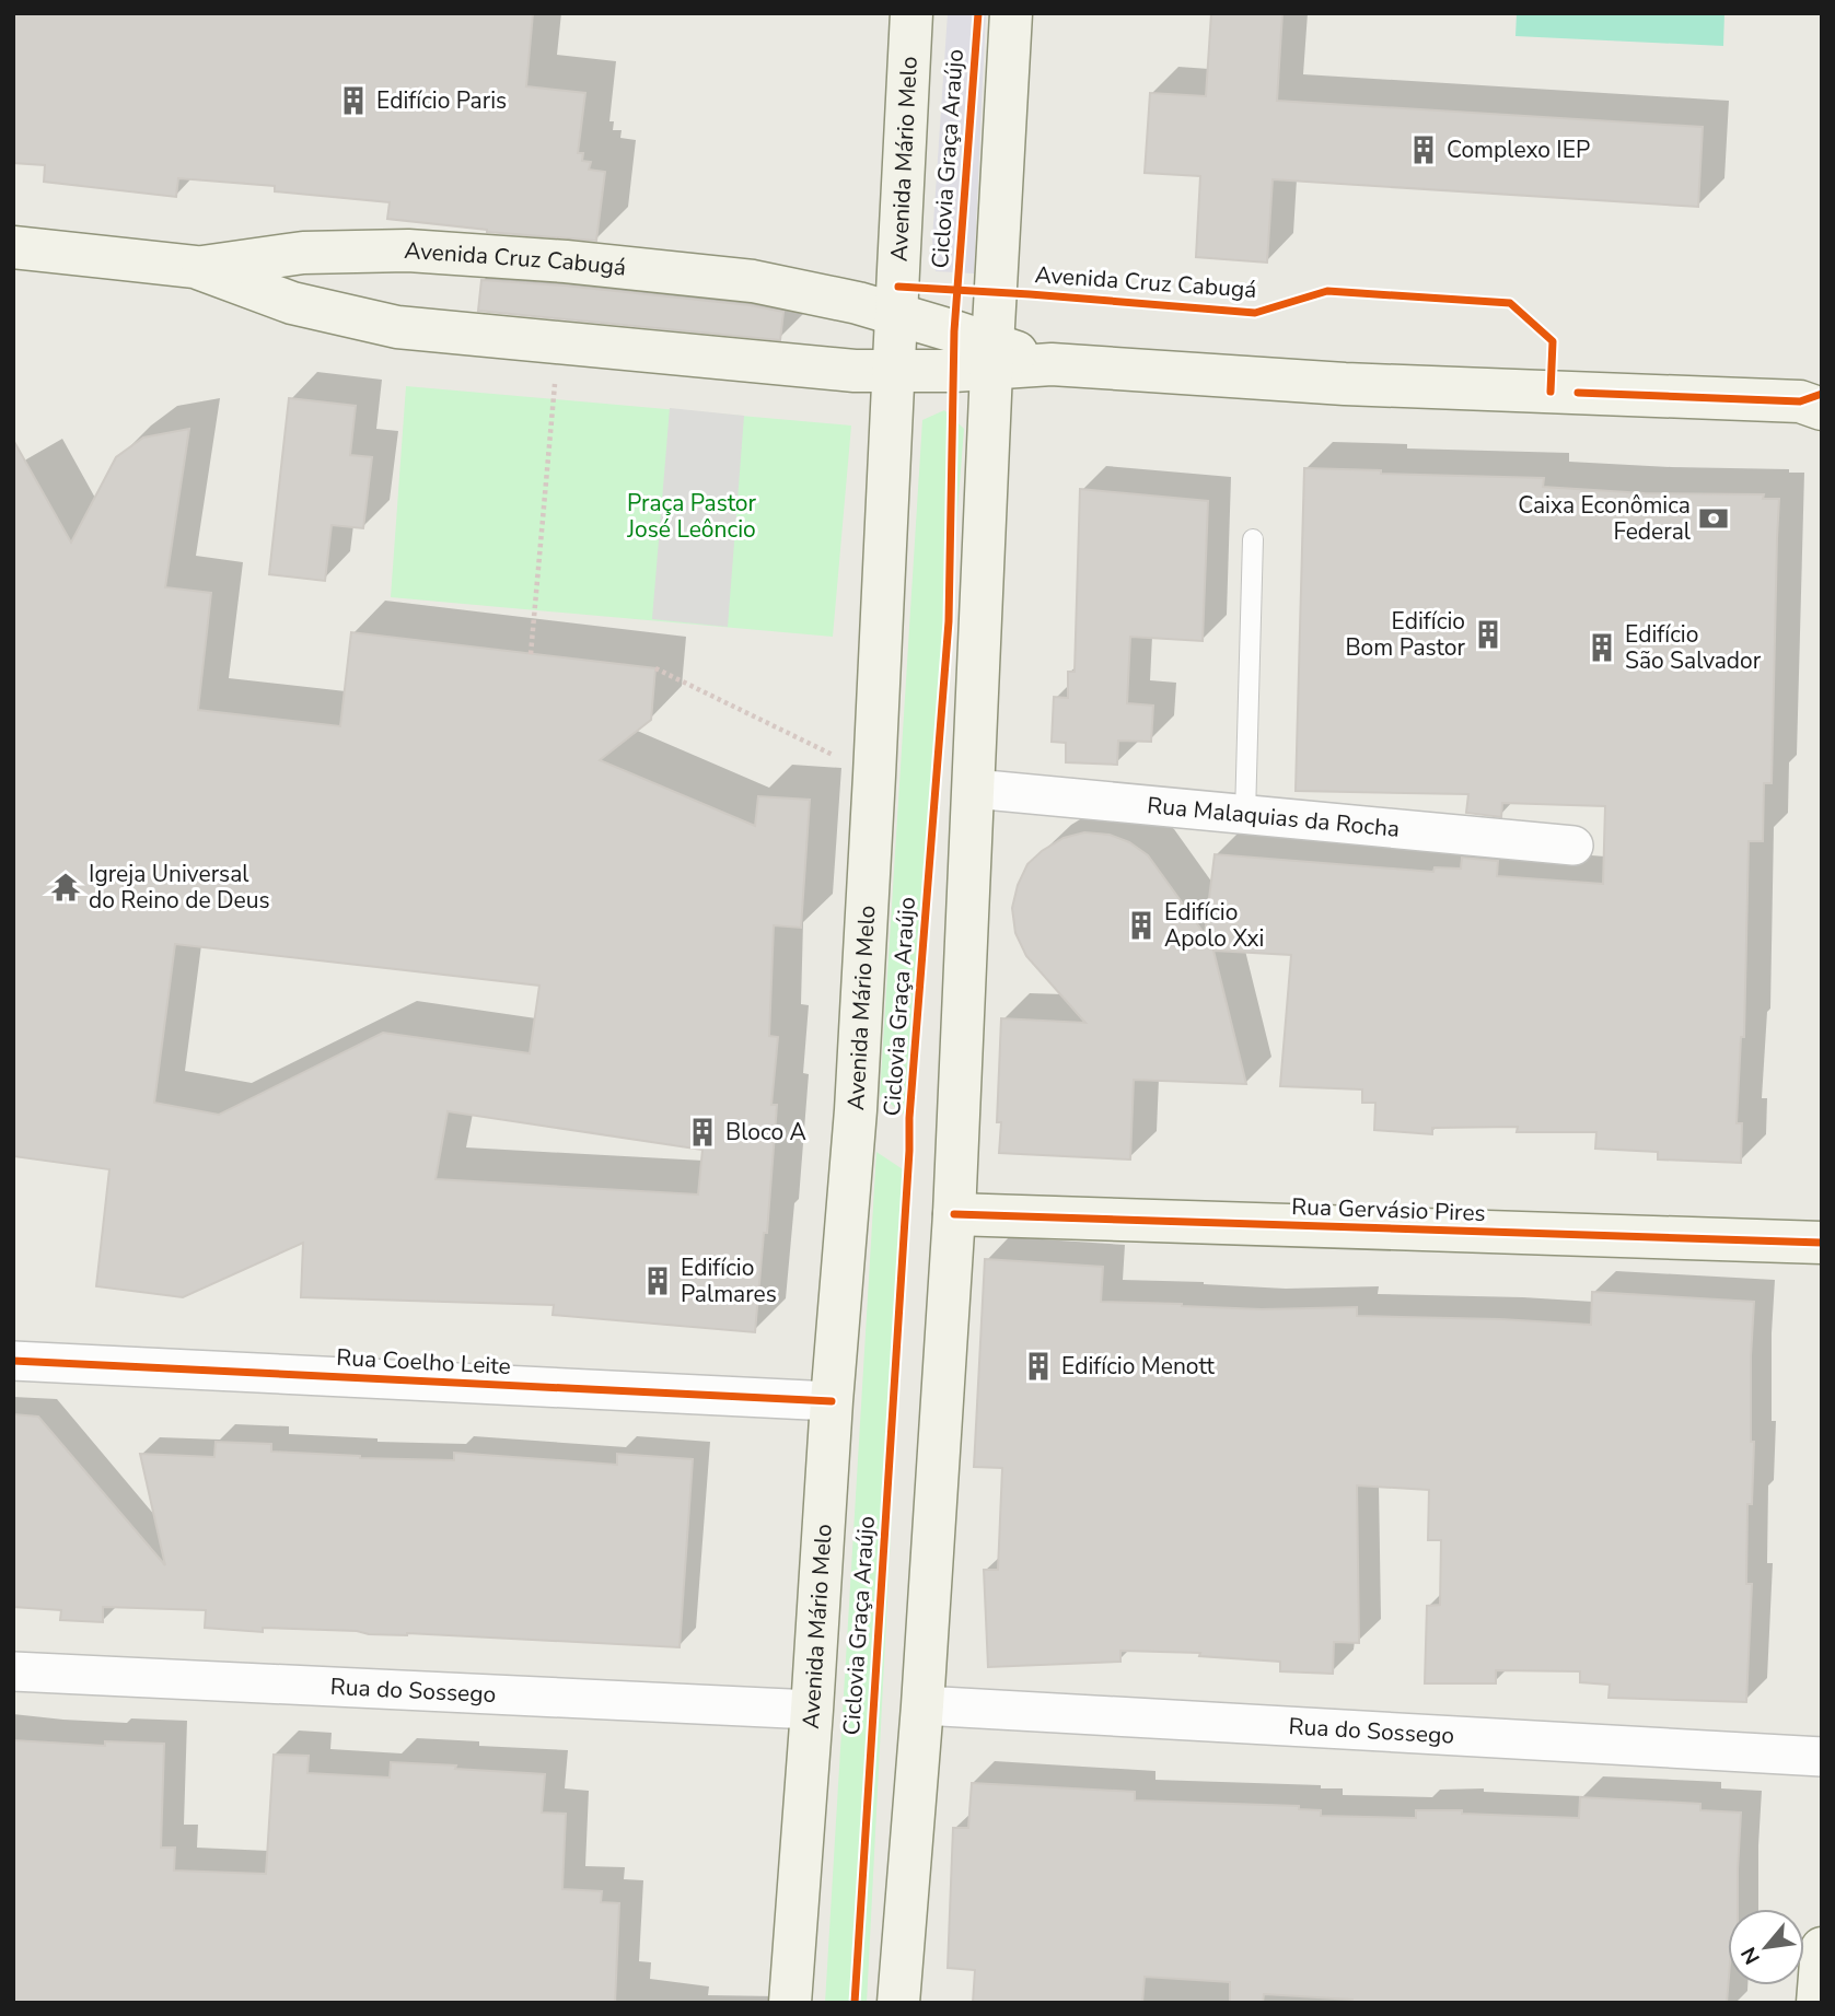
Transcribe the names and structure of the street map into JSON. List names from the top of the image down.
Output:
{
  "streets": {
    "main road": ["Avenida Mário Melo", "Avenida Cruz Cabugá", "Rua Gervásio Pires"],
    "street": ["Rua Malaquias da Rocha", "Rua Coelho Leite", "Rua do Sossego"],
    "cycle path": ["Ciclovia Graça Araújo"]
  },
  "crossings": [
    ["Avenida Mário Melo", "Avenida Cruz Cabugá"],
    ["Avenida Mário Melo", "Rua Coelho Leite"],
    ["Avenida Mário Melo", "Rua do Sossego"]
  ],
  "parks": ["Praça Pastor José Leôncio"],
  "places": {
    "building": [
      "Edifício Paris",
      "Complexo IEP",
      "Edifício Bom Pastor",
      "Edifício São Salvador",
      "Edifício Apolo Xxi",
      "Bloco A",
      "Edifício Palmares",
      "Edifício Menott"
    ],
    "bank": ["Caixa Econômica Federal"],
    "temple": ["Igreja Universal do Reino de Deus"]
  },
  "north": "bottom left"
}
